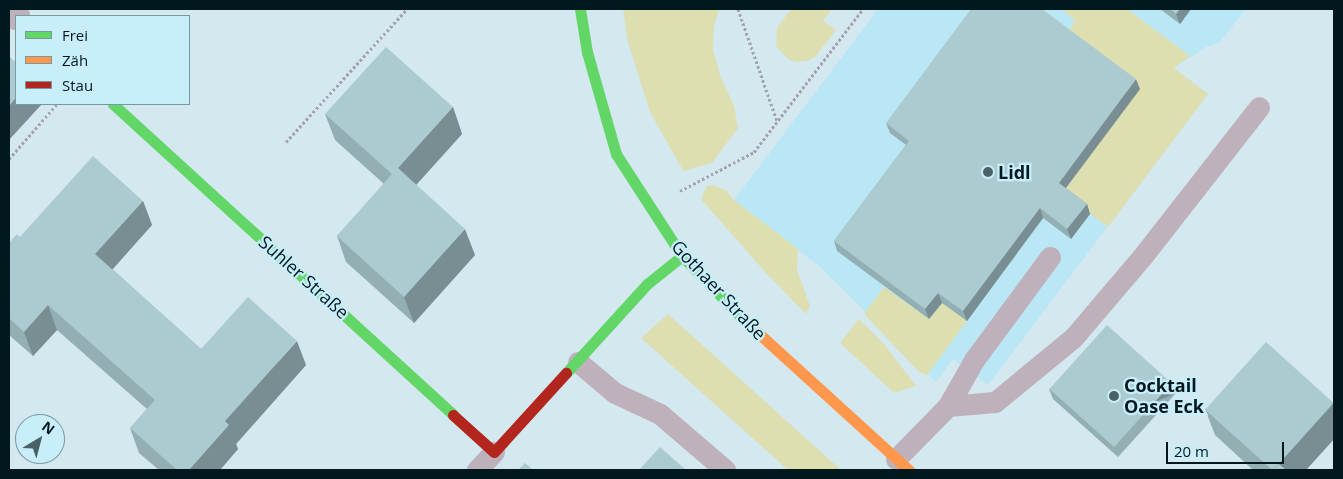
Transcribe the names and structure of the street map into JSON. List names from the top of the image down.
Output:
{
  "streets": {
    "street": ["Suhler Straße", "Gothaer Straße"]
  },
  "places": ["Lidl", "Cocktail Oase Eck"],
  "legend": ["Frei", "Zäh", "Stau"],
  "scale_bar": "20 m",
  "north": "top right"
}
